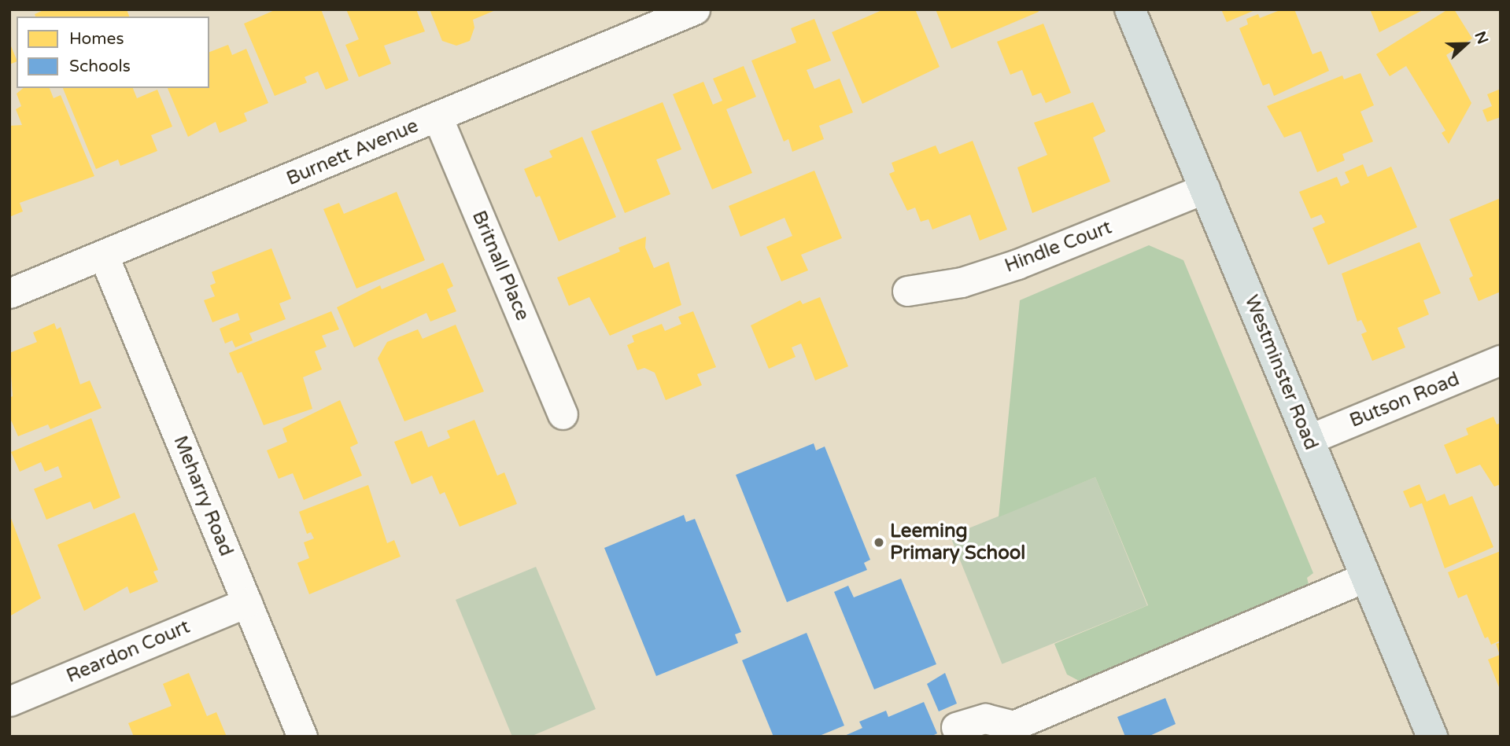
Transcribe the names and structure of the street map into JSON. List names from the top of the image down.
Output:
{
  "streets": {
    "main road": ["Westminster Road"],
    "street": [
      "Burnett Avenue",
      "Hindle Court",
      "Britnall Place",
      "Butson Road",
      "Meharry Road",
      "Reardon Court"
    ]
  },
  "crossings": [
    ["Burnett Avenue", "Britnall Place"],
    ["Burnett Avenue", "Meharry Road"],
    ["Hindle Court", "Westminster Road"],
    ["Westminster Road", "Butson Road"],
    ["Meharry Road", "Reardon Court"]
  ],
  "places": ["Leeming Primary School"],
  "legend": ["Homes", "Schools"],
  "north": "right"
}
